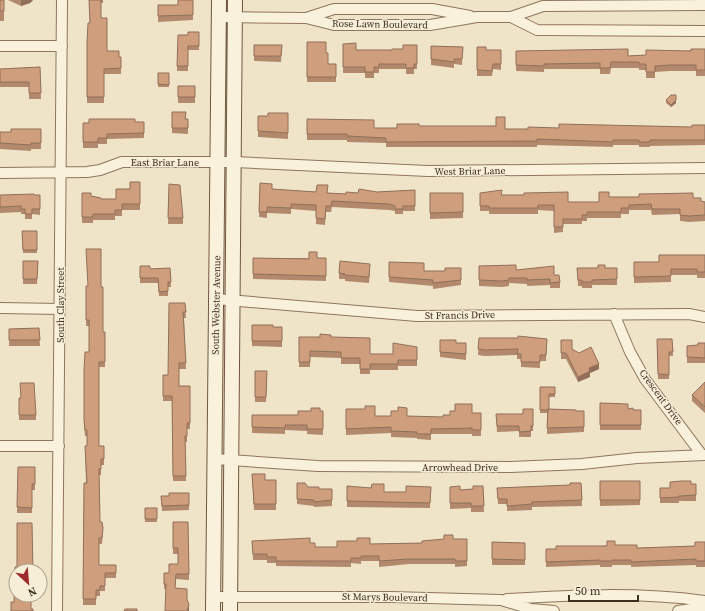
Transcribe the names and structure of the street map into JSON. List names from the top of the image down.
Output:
{
  "streets": {
    "main road": ["South Webster Avenue"],
    "street": [
      "Rose Lawn Boulevard",
      "East Briar Lane",
      "West Briar Lane",
      "South Clay Street",
      "St Francis Drive",
      "Crescent Drive",
      "Arrowhead Drive",
      "St Marys Boulevard"
    ]
  },
  "crossings": [
    ["Rose Lawn Boulevard", "South Webster Avenue"],
    ["East Briar Lane", "West Briar Lane"],
    ["East Briar Lane", "South Clay Street"],
    ["East Briar Lane", "South Webster Avenue"],
    ["West Briar Lane", "South Webster Avenue"],
    ["South Webster Avenue", "St Francis Drive"],
    ["South Webster Avenue", "Arrowhead Drive"],
    ["South Webster Avenue", "St Marys Boulevard"],
    ["St Francis Drive", "Crescent Drive"],
    ["Crescent Drive", "Arrowhead Drive"]
  ],
  "scale_bar": "50 m",
  "north": "bottom right"
}
